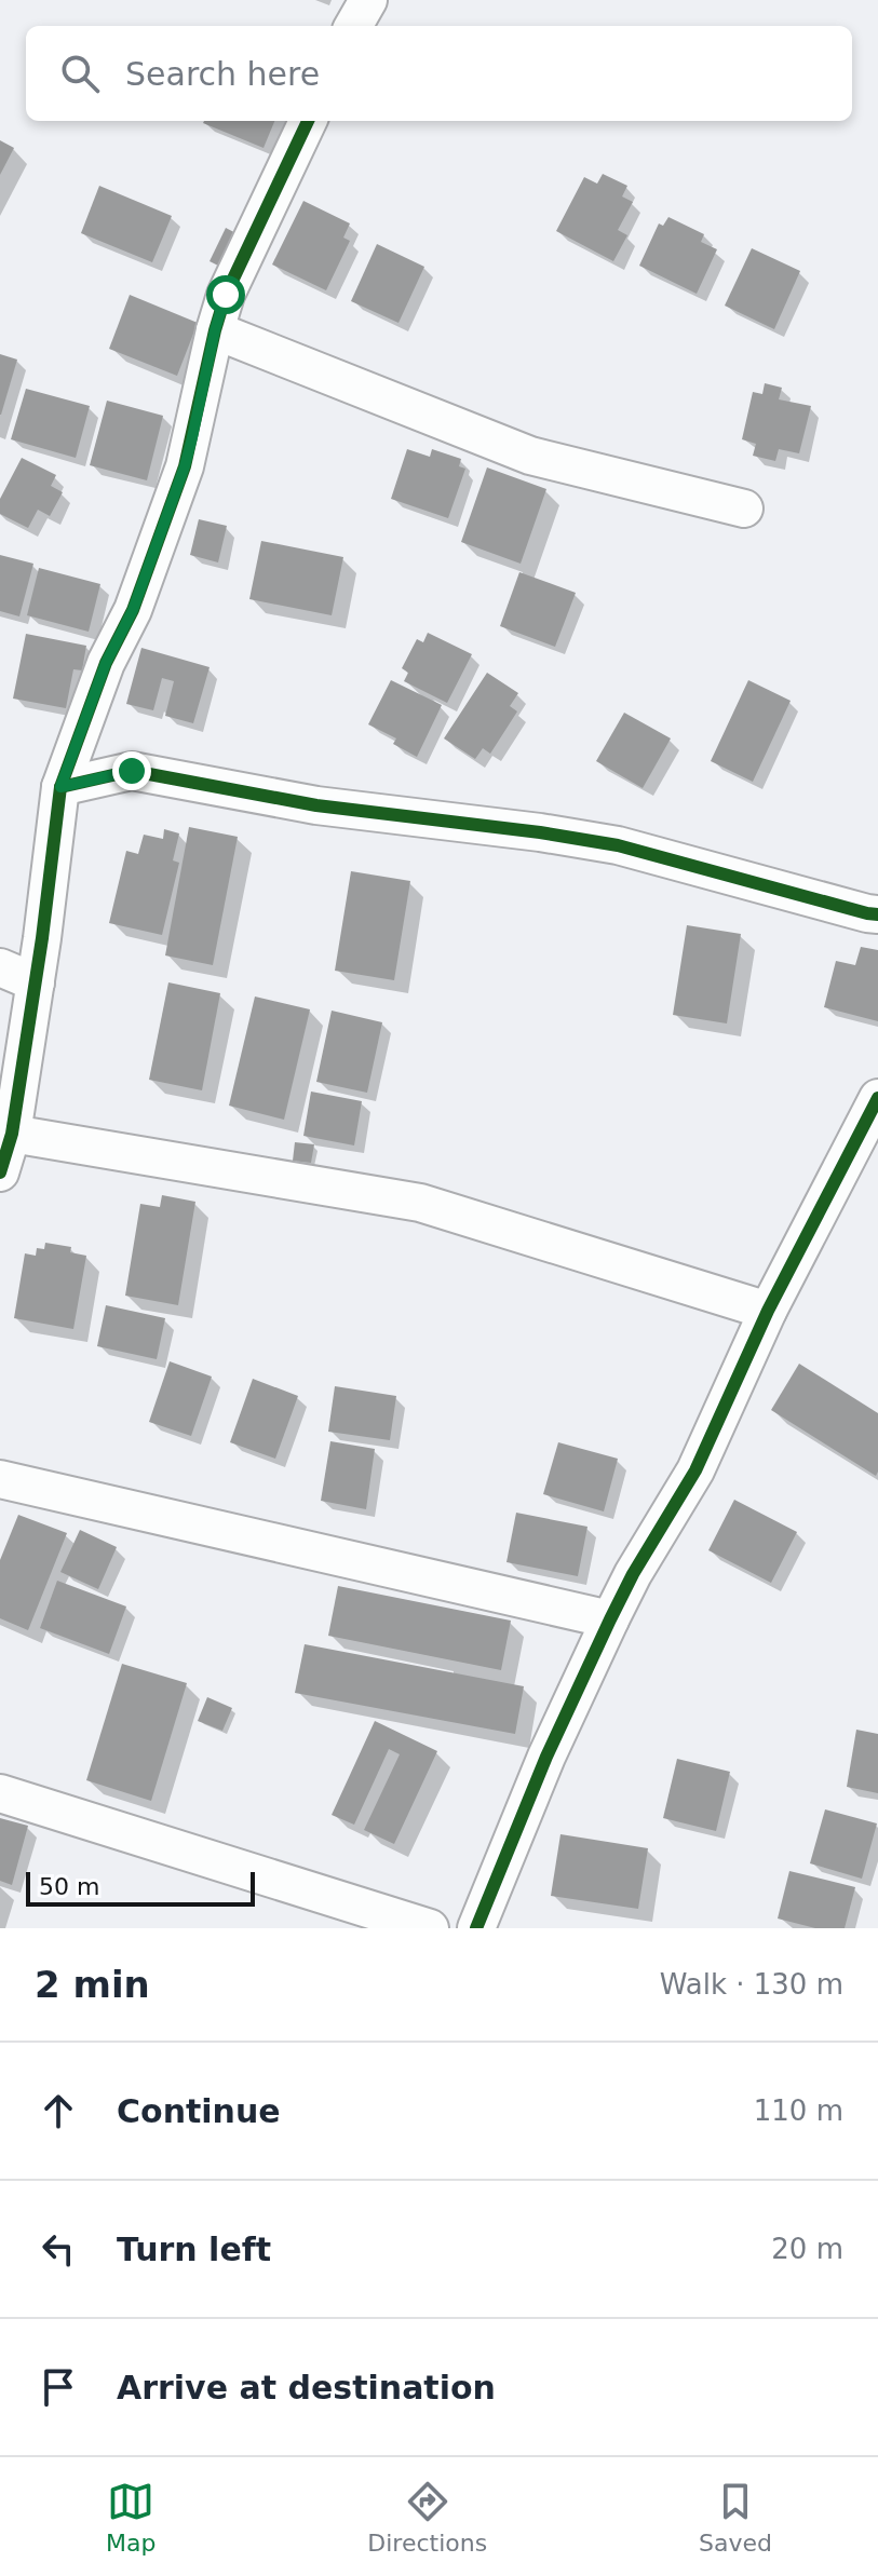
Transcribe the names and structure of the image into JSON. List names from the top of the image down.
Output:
{
  "scale_bar": "50 m",
  "page": {
    "search": "Search here",
    "scale": "50 m",
    "heading": ["2 min", "Walk · 130 m"],
    "list": [
      ["Continue", "110 m"],
      ["Turn left", "20 m"],
      "Arrive at destination"
    ],
    "nav": ["Map", "Directions", "Saved"]
  }
}
